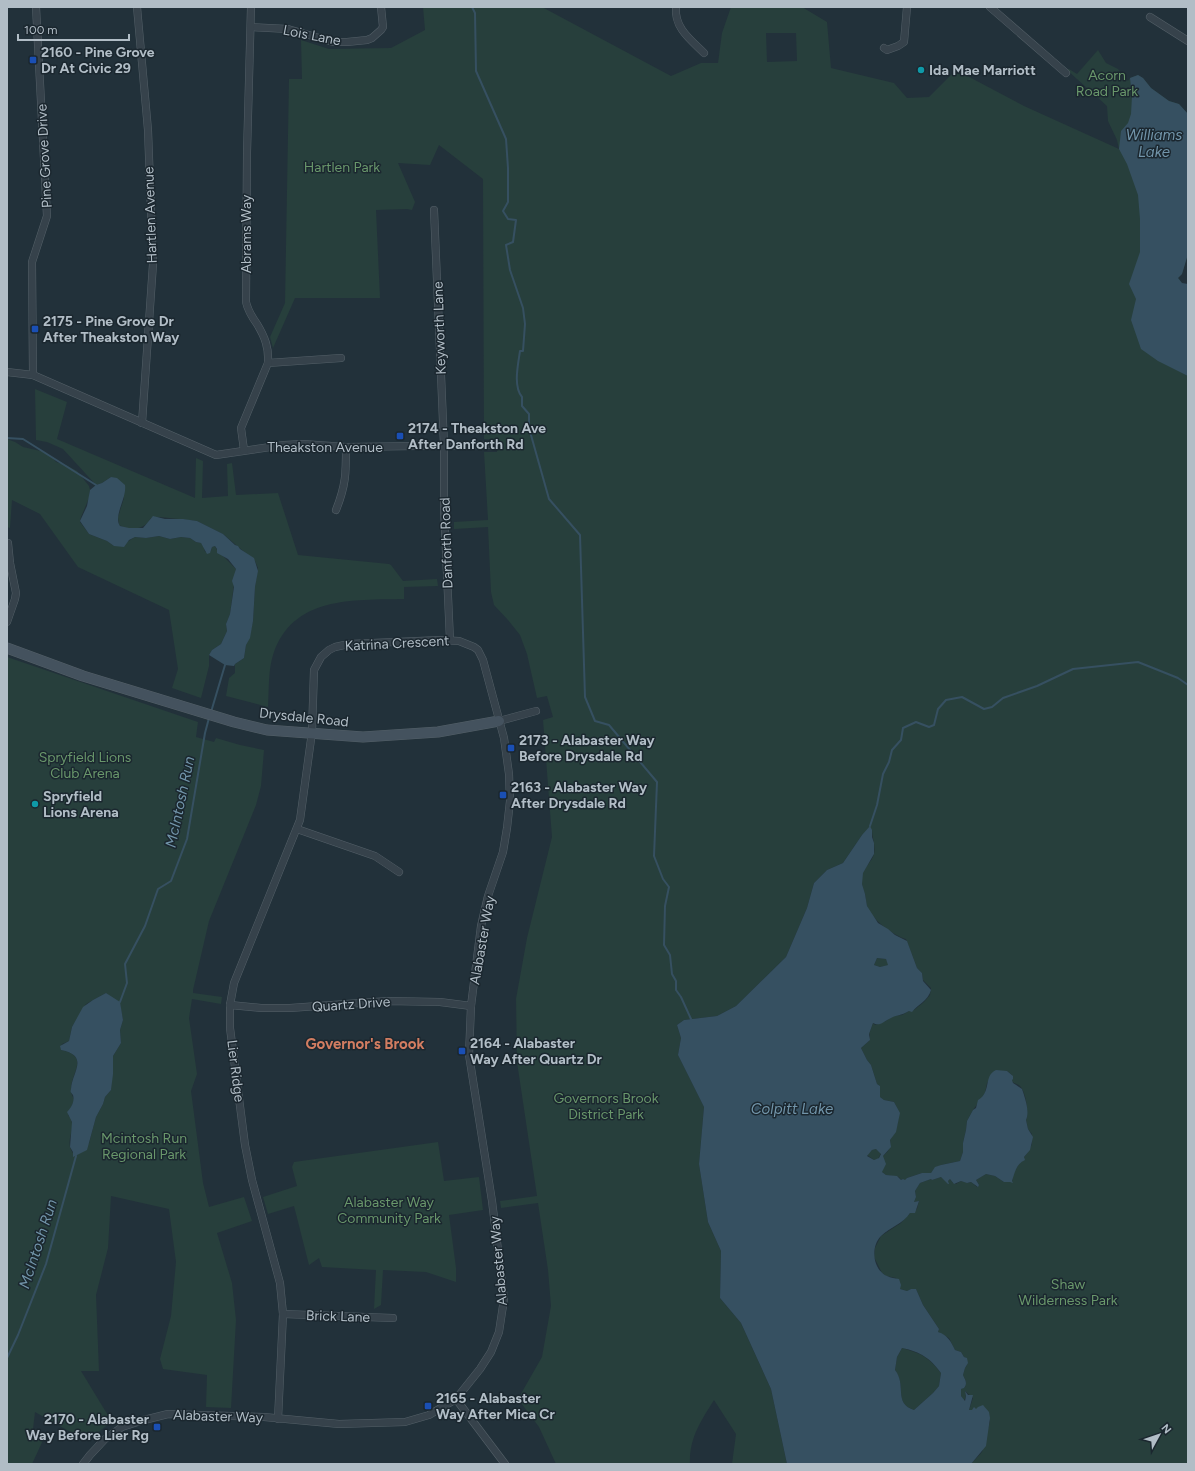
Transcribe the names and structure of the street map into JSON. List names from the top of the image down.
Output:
{
  "streets": {
    "street": [
      "Lois Lane",
      "Pine Grove Drive",
      "Hartlen Avenue",
      "Abrams Way",
      "Keyworth Lane",
      "Theakston Avenue",
      "Danforth Road",
      "Katrina Crescent",
      "Drysdale Road",
      "Alabaster Way",
      "Quartz Drive",
      "Lier Ridge",
      "Brick Lane"
    ]
  },
  "crossings": [
    ["Lois Lane", "Abrams Way"],
    ["Pine Grove Drive", "Theakston Avenue"],
    ["Hartlen Avenue", "Theakston Avenue"],
    ["Abrams Way", "Theakston Avenue"],
    ["Keyworth Lane", "Theakston Avenue"],
    ["Keyworth Lane", "Danforth Road"],
    ["Theakston Avenue", "Danforth Road"],
    ["Danforth Road", "Katrina Crescent"],
    ["Katrina Crescent", "Drysdale Road"],
    ["Katrina Crescent", "Alabaster Way"],
    ["Katrina Crescent", "Lier Ridge"],
    ["Drysdale Road", "Alabaster Way"],
    ["Drysdale Road", "Lier Ridge"],
    ["Alabaster Way", "Quartz Drive"],
    ["Alabaster Way", "Lier Ridge"],
    ["Quartz Drive", "Lier Ridge"],
    ["Lier Ridge", "Brick Lane"]
  ],
  "districts": ["Governor's Brook"],
  "water": ["Williams Lake", "McIntosh Run", "Colpitt Lake"],
  "parks": [
    "Acorn Road Park",
    "Hartlen Park",
    "Spryfield Lions Club Arena",
    "Governors Brook District Park",
    "Mcintosh Run Regional Park",
    "Alabaster Way Community Park",
    "Shaw Wilderness Park"
  ],
  "places": {
    "transit": [
      "2160 - Pine Grove Dr At Civic 29",
      "2175 - Pine Grove Dr After Theakston Way",
      "2174 - Theakston Ave After Danforth Rd",
      "2173 - Alabaster Way Before Drysdale Rd",
      "2163 - Alabaster Way After Drysdale Rd",
      "2164 - Alabaster Way After Quartz Dr",
      "2165 - Alabaster Way After Mica Cr",
      "2170 - Alabaster Way Before Lier Rg"
    ],
    "other": ["Ida Mae Marriott", "Spryfield Lions Arena"]
  },
  "scale_bar": "100 m",
  "north": "top right"
}
